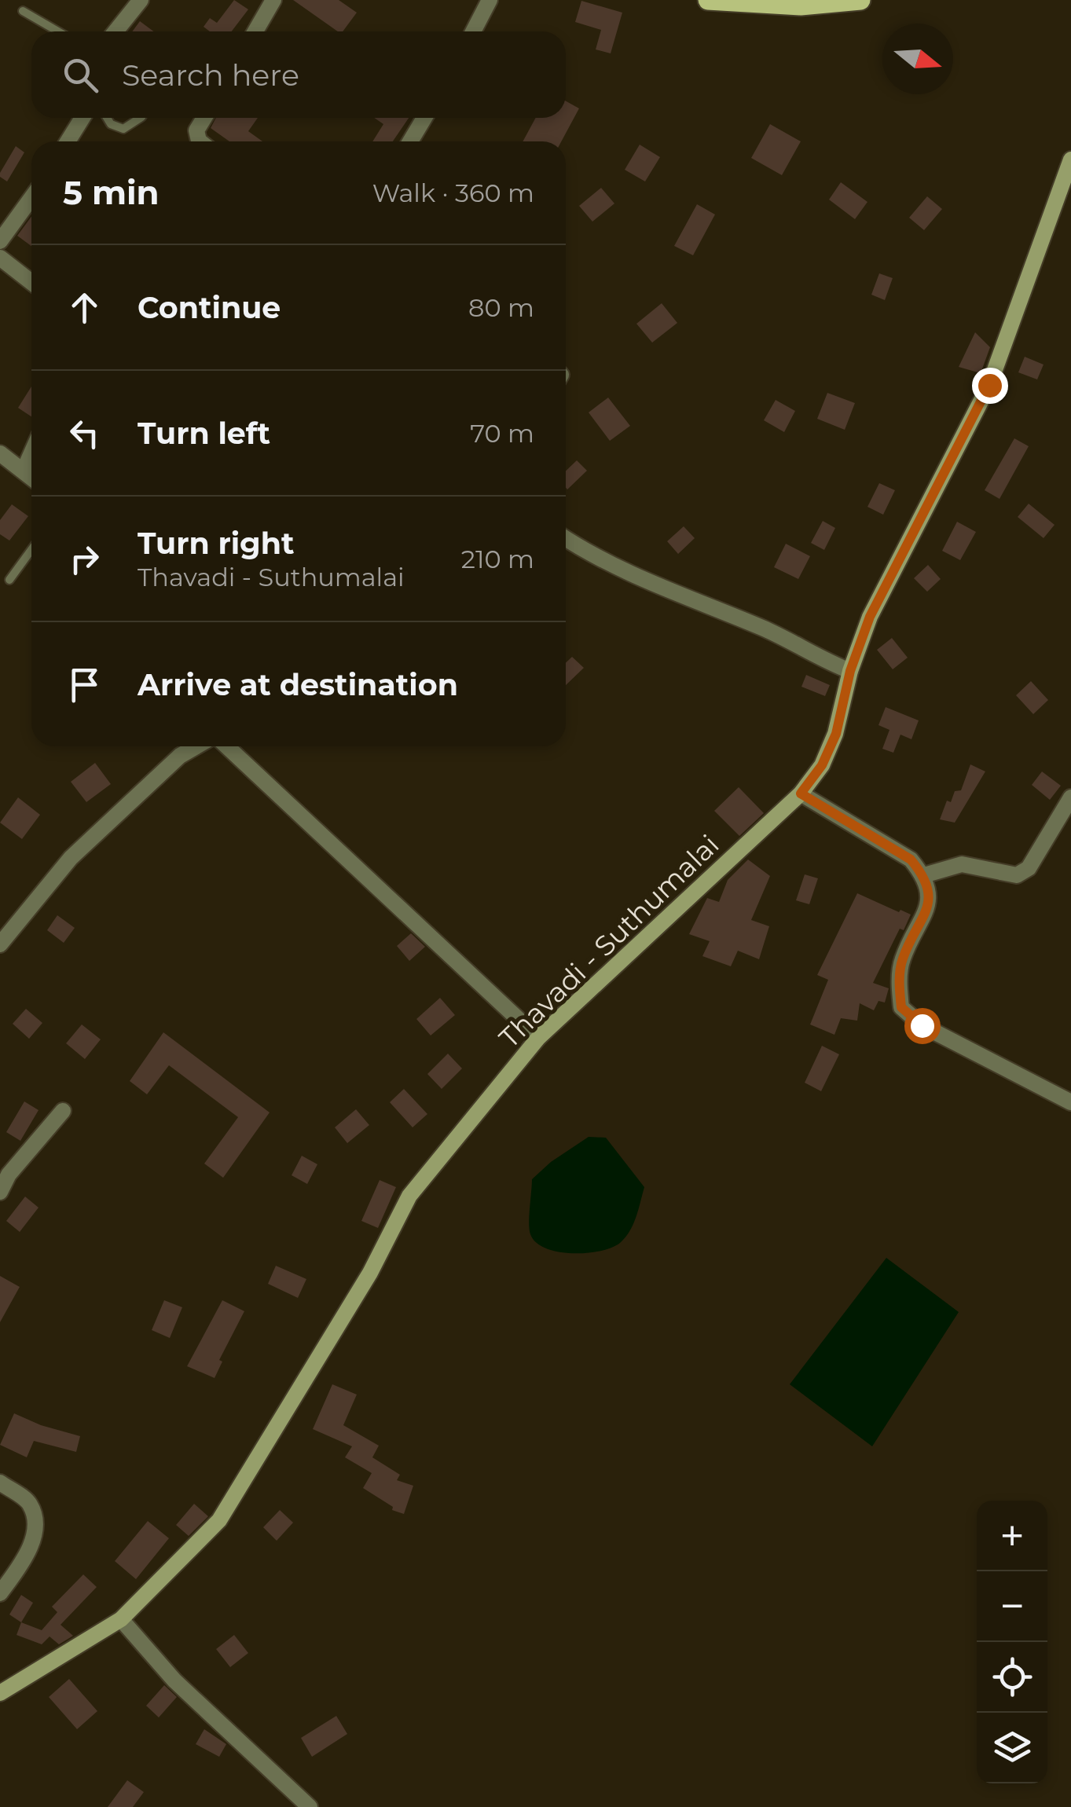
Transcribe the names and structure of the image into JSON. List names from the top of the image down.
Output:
{
  "streets": {
    "main road": ["Thavadi - Suthumalai"]
  },
  "north": "right",
  "page": {
    "search": "Search here",
    "heading": ["5 min", "Walk · 360 m"],
    "list": [
      ["Continue", "80 m"],
      ["Turn left", "70 m"],
      ["Turn right", "Thavadi - Suthumalai", "210 m"],
      "Arrive at destination"
    ],
    "map_buttons": ["+", "−"]
  }
}
